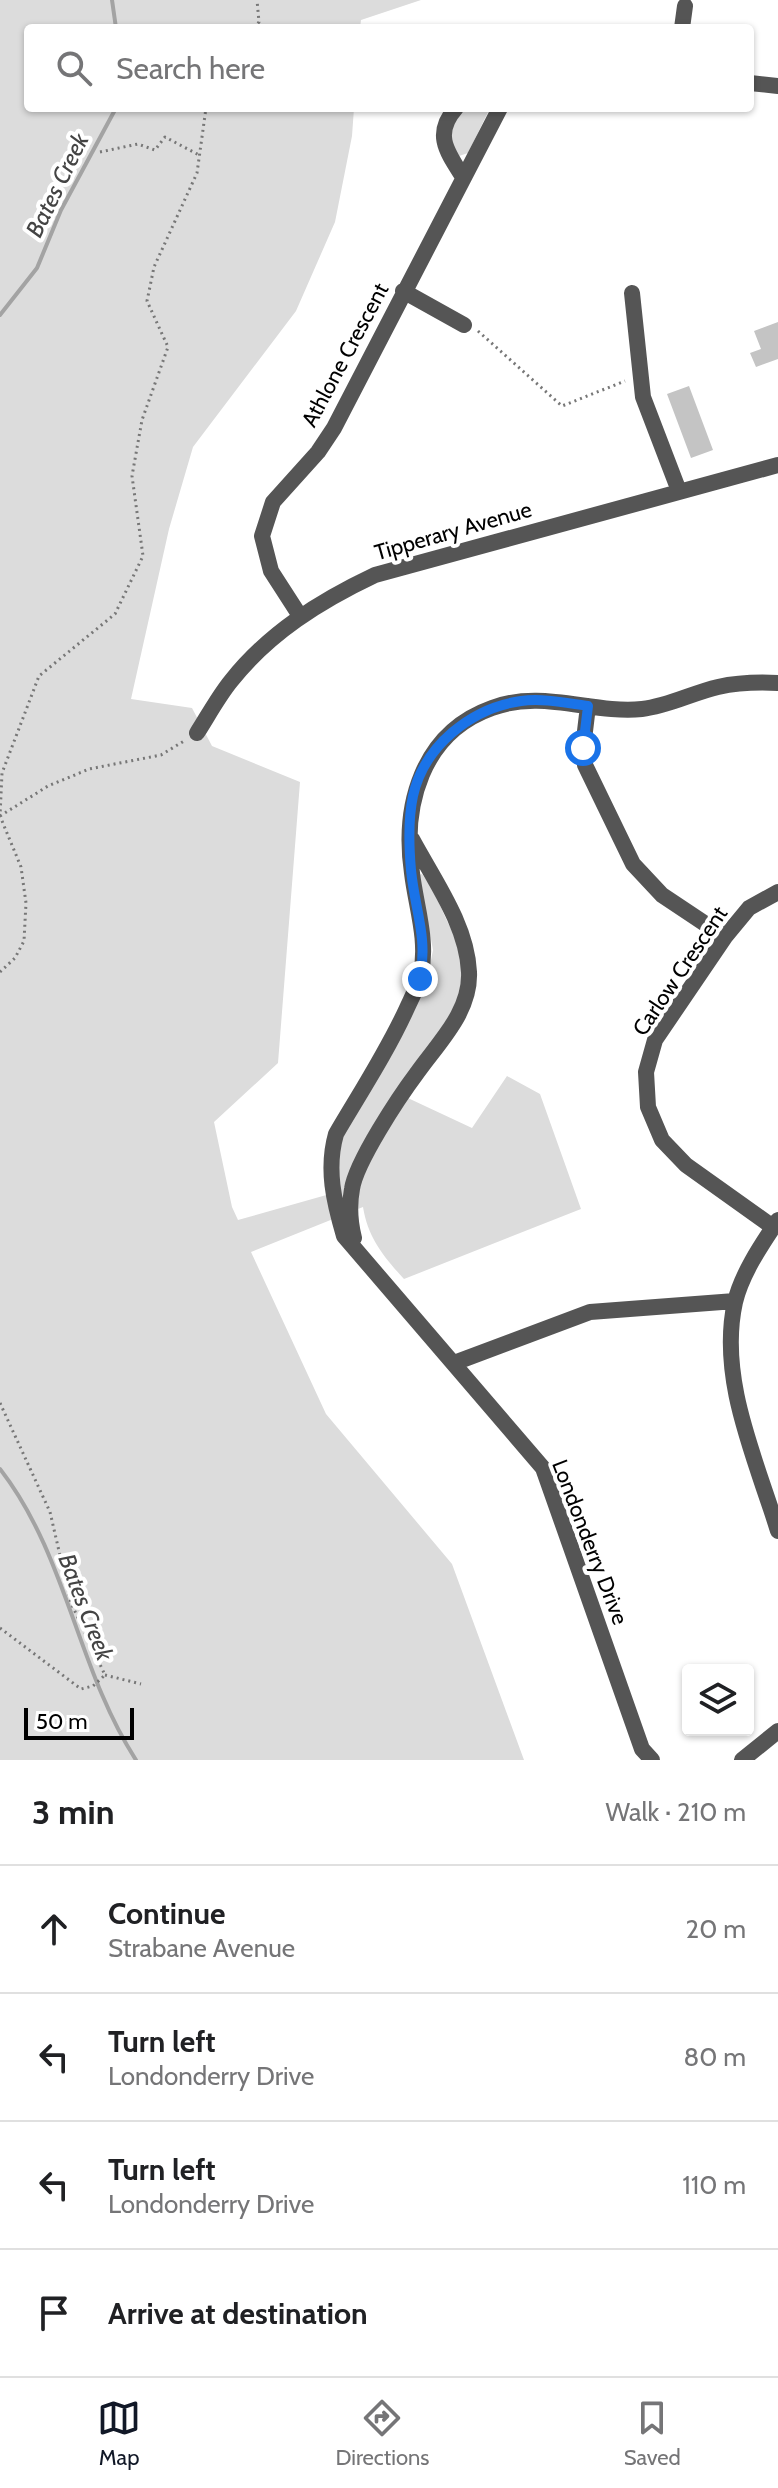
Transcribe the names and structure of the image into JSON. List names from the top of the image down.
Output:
{
  "streets": {
    "street": [
      "Athlone Crescent",
      "Tipperary Avenue",
      "Carlow Crescent",
      "Londonderry Drive"
    ]
  },
  "crossings": [
    ["Athlone Crescent", "Tipperary Avenue"]
  ],
  "water": ["Bates Creek"],
  "scale_bar": "50 m",
  "page": {
    "search": "Search here",
    "scale": "50 m",
    "heading": ["3 min", "Walk · 210 m"],
    "list": [
      ["Continue", "Strabane Avenue", "20 m"],
      ["Turn left", "Londonderry Drive", "80 m"],
      ["Turn left", "Londonderry Drive", "110 m"],
      "Arrive at destination"
    ],
    "nav": ["Map", "Directions", "Saved"]
  }
}
